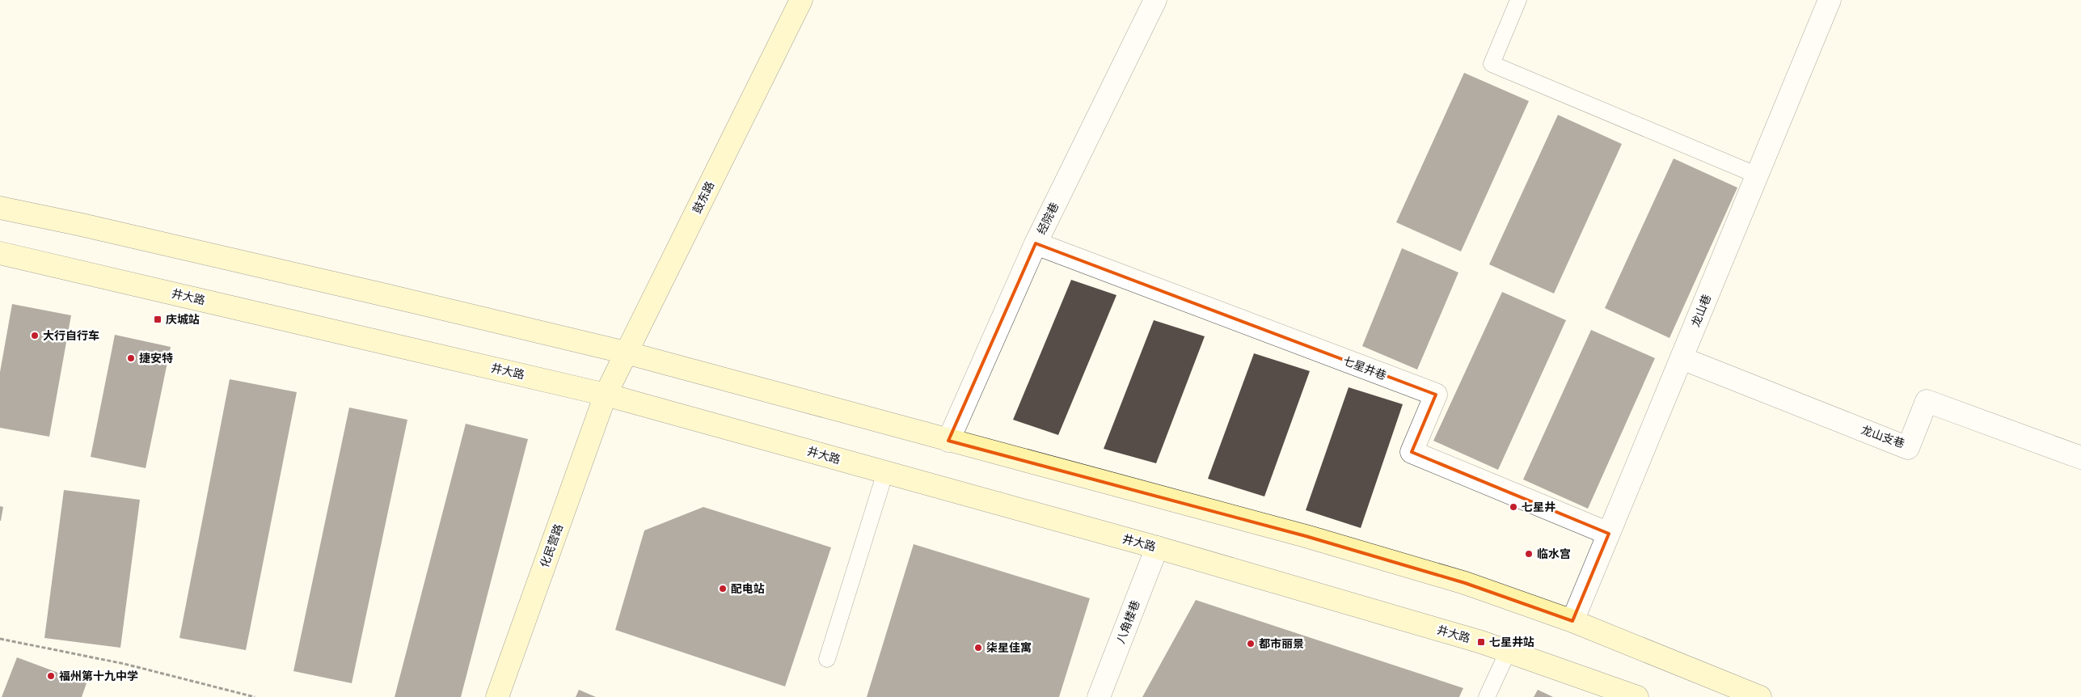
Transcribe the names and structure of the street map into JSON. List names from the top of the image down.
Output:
{
  "streets": {
    "street": [
      "鼓东路",
      "经院巷",
      "井大路",
      "龙山巷",
      "七星井巷",
      "龙山支巷",
      "化民营路",
      "八角楼巷"
    ]
  },
  "crossings": [
    ["鼓东路", "井大路"],
    ["鼓东路", "化民营路"],
    ["经院巷", "七星井巷"],
    ["井大路", "化民营路"],
    ["井大路", "八角楼巷"],
    ["龙山巷", "七星井巷"],
    ["龙山巷", "龙山支巷"]
  ],
  "places": {
    "transit": ["庆城站", "七星井站"],
    "other": [
      "大行自行车",
      "捷安特",
      "七星井",
      "临水宫",
      "配电站",
      "都市丽景",
      "柒星佳寓",
      "福州第十九中学"
    ]
  }
}
